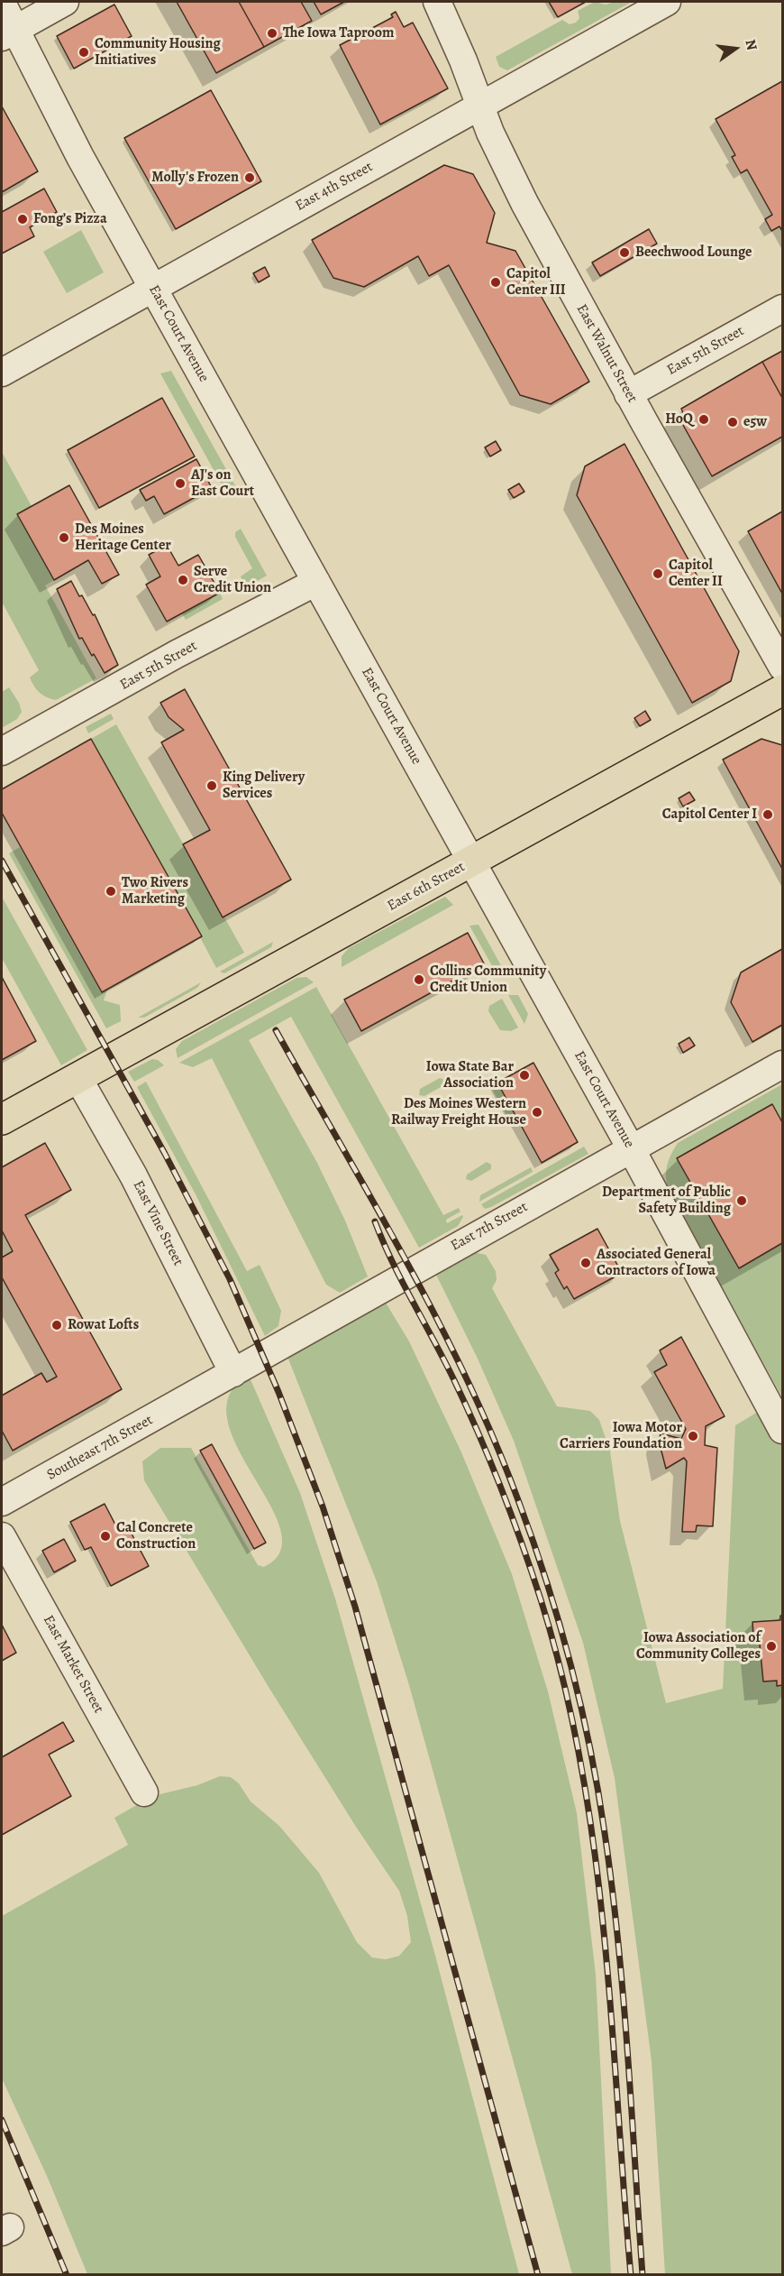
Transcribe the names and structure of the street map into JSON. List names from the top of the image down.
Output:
{
  "streets": {
    "main road": ["East 6th Street"],
    "street": [
      "East 4th Street",
      "East Court Avenue",
      "East 5th Street",
      "East Walnut Street",
      "East Vine Street",
      "East 7th Street",
      "Southeast 7th Street",
      "East Market Street"
    ]
  },
  "crossings": [
    ["East 4th Street", "East Court Avenue"],
    ["East 4th Street", "East Walnut Street"],
    ["East Court Avenue", "East 5th Street"],
    ["East Court Avenue", "East 6th Street"],
    ["East Court Avenue", "East 7th Street"],
    ["East 5th Street", "East Walnut Street"],
    ["East 6th Street", "East Vine Street"],
    ["East Vine Street", "East 7th Street"],
    ["East 7th Street", "Southeast 7th Street"]
  ],
  "places": [
    "The Iowa Taproom",
    "Community Housing Initiatives",
    "Molly's Frozen",
    "Fong’s Pizza",
    "Beechwood Lounge",
    "Capitol Center III",
    "HoQ",
    "e5w",
    "AJ's on East Court",
    "Des Moines Heritage Center",
    "Capitol Center II",
    "Serve Credit Union",
    "King Delivery Services",
    "Capitol Center I",
    "Two Rivers Marketing",
    "Collins Community Credit Union",
    "Iowa State Bar Association",
    "Des Moines Western Railway Freight House",
    "Department of Public Safety Building",
    "Associated General Contractors of Iowa",
    "Rowat Lofts",
    "Iowa Motor Carriers Foundation",
    "Cal Concrete Construction",
    "Iowa Association of Community Colleges"
  ],
  "north": "right"
}
